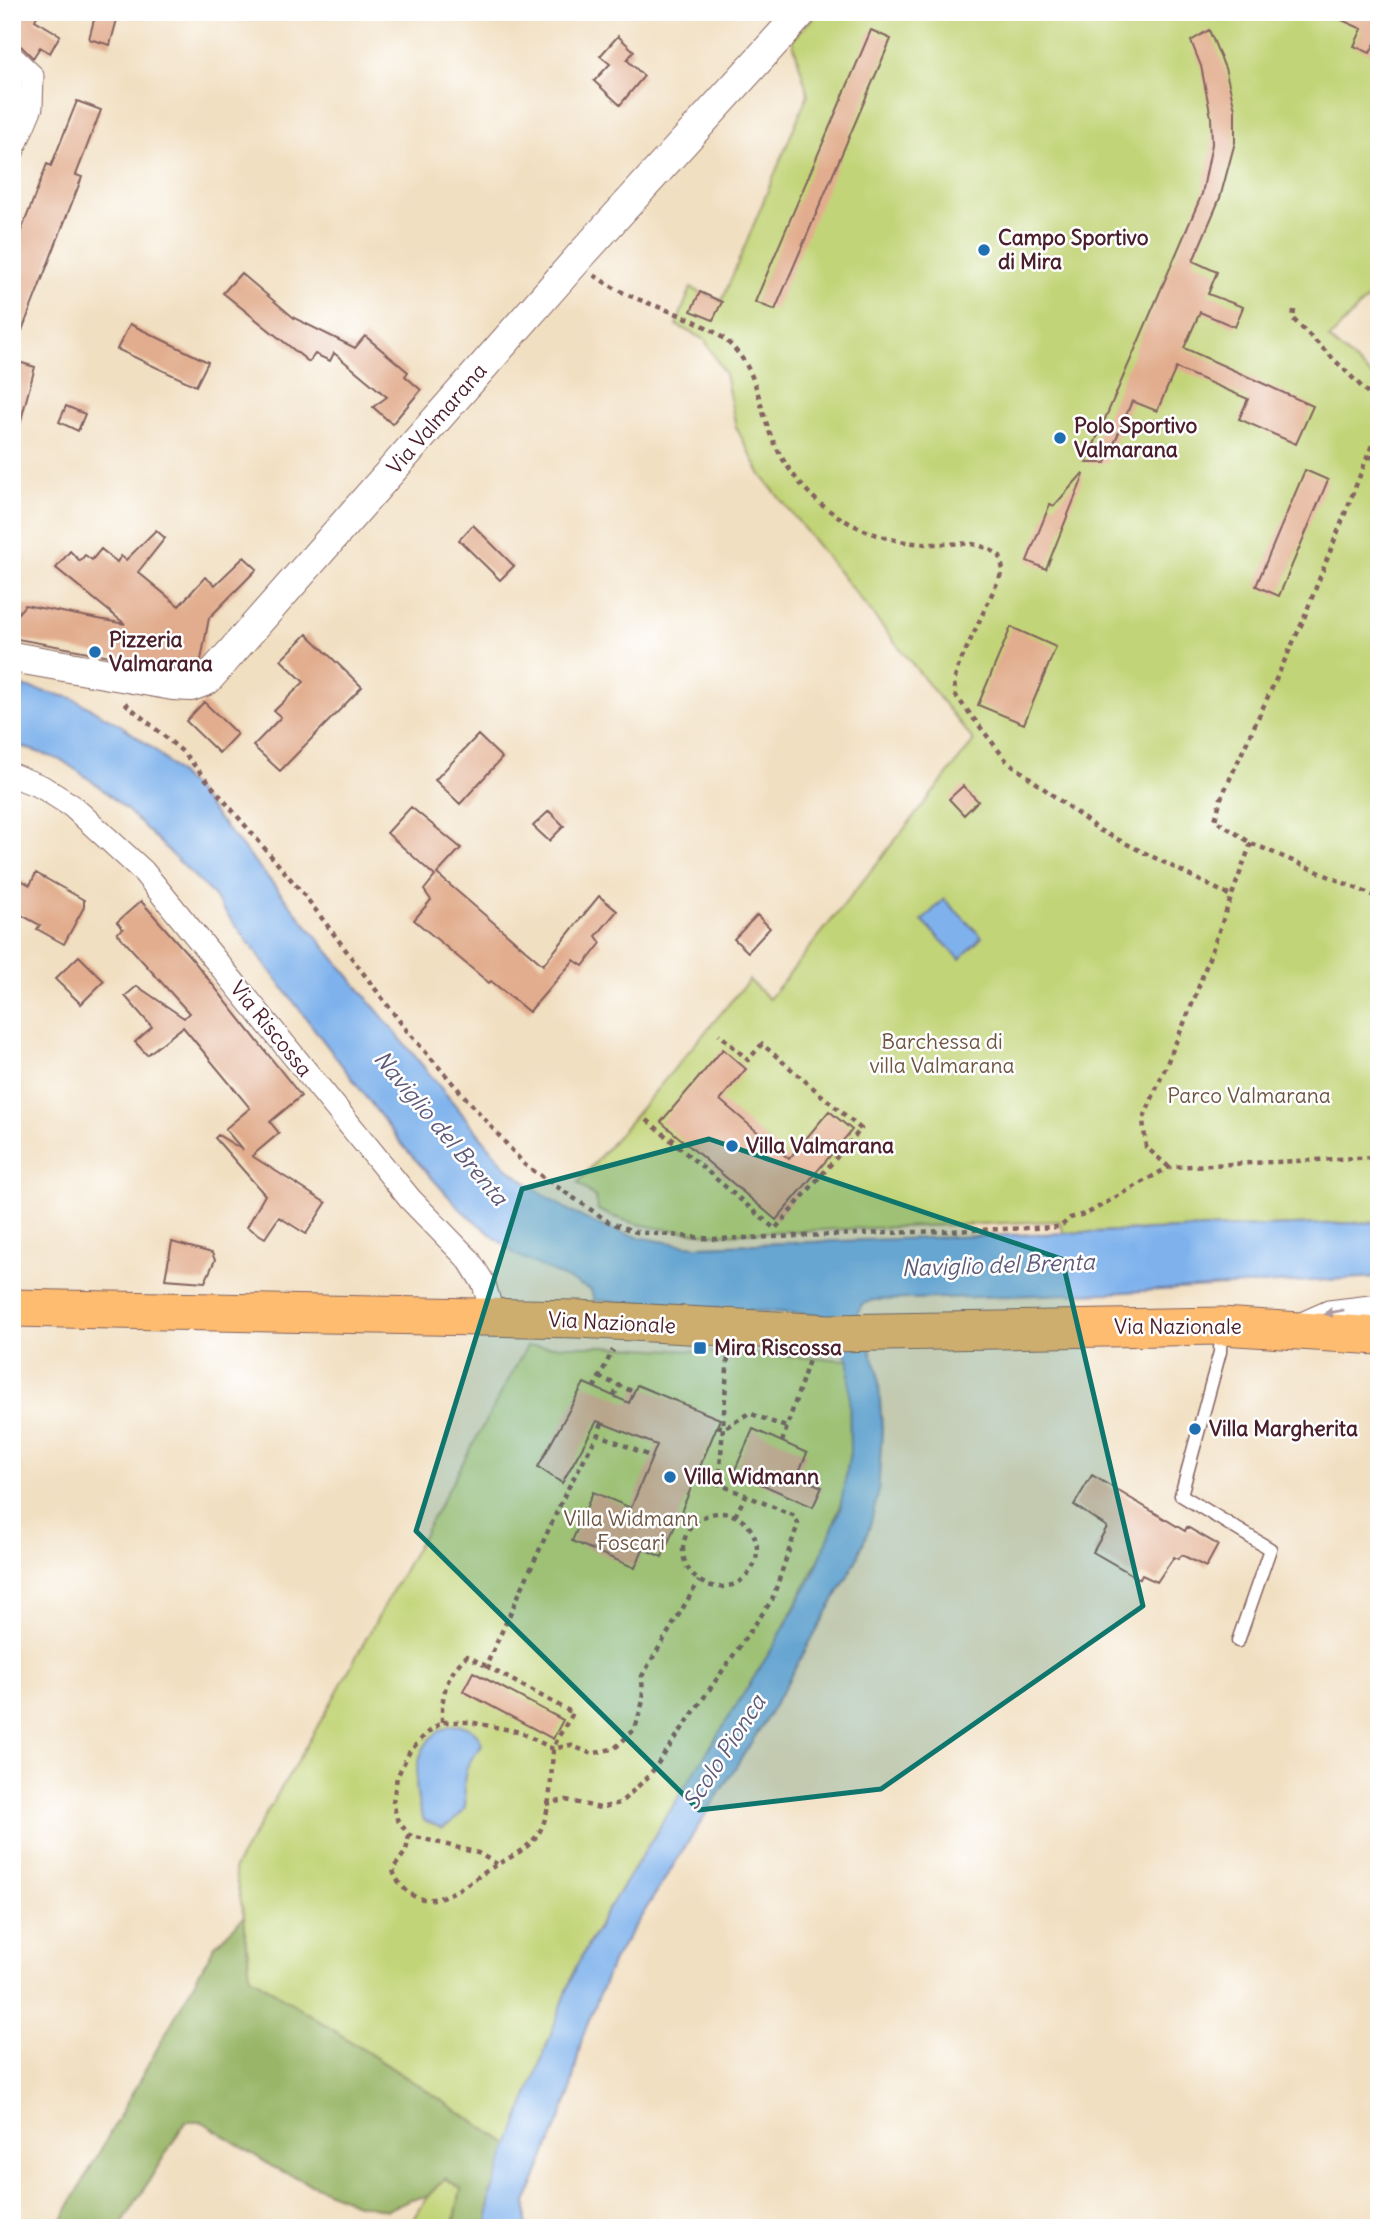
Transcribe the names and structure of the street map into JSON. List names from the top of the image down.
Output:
{
  "streets": {
    "main road": ["Via Nazionale"],
    "street": ["Via Valmarana", "Via Riscossa"]
  },
  "crossings": [
    ["Via Riscossa", "Via Nazionale"]
  ],
  "water": ["Naviglio del Brenta", "Scolo Pionca"],
  "parks": ["Barchessa di villa Valmarana", "Parco Valmarana", "Villa Widmann Foscari"],
  "places": {
    "other": [
      "Campo Sportivo di Mira",
      "Polo Sportivo Valmarana",
      "Pizzeria Valmarana",
      "Villa Valmarana",
      "Villa Margherita",
      "Villa Widmann"
    ],
    "transit": ["Mira Riscossa"]
  }
}
